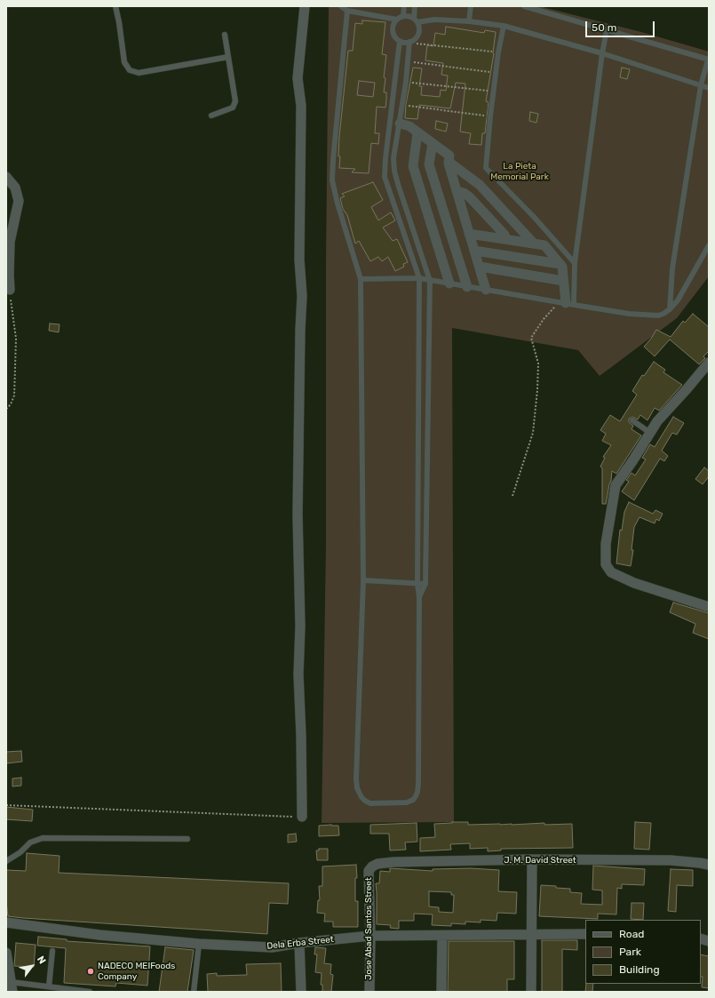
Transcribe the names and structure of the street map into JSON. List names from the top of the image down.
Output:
{
  "streets": {
    "street": ["J. M. David Street", "Jose Abad Santos Street", "Dela Erba Street"]
  },
  "crossings": [
    ["J. M. David Street", "Jose Abad Santos Street"],
    ["Jose Abad Santos Street", "Dela Erba Street"]
  ],
  "parks": ["La Pieta Memorial Park"],
  "places": ["NADECO MEIFoods Company"],
  "legend": ["Road", "Park", "Building"],
  "scale_bar": "50 m",
  "north": "top right"
}
